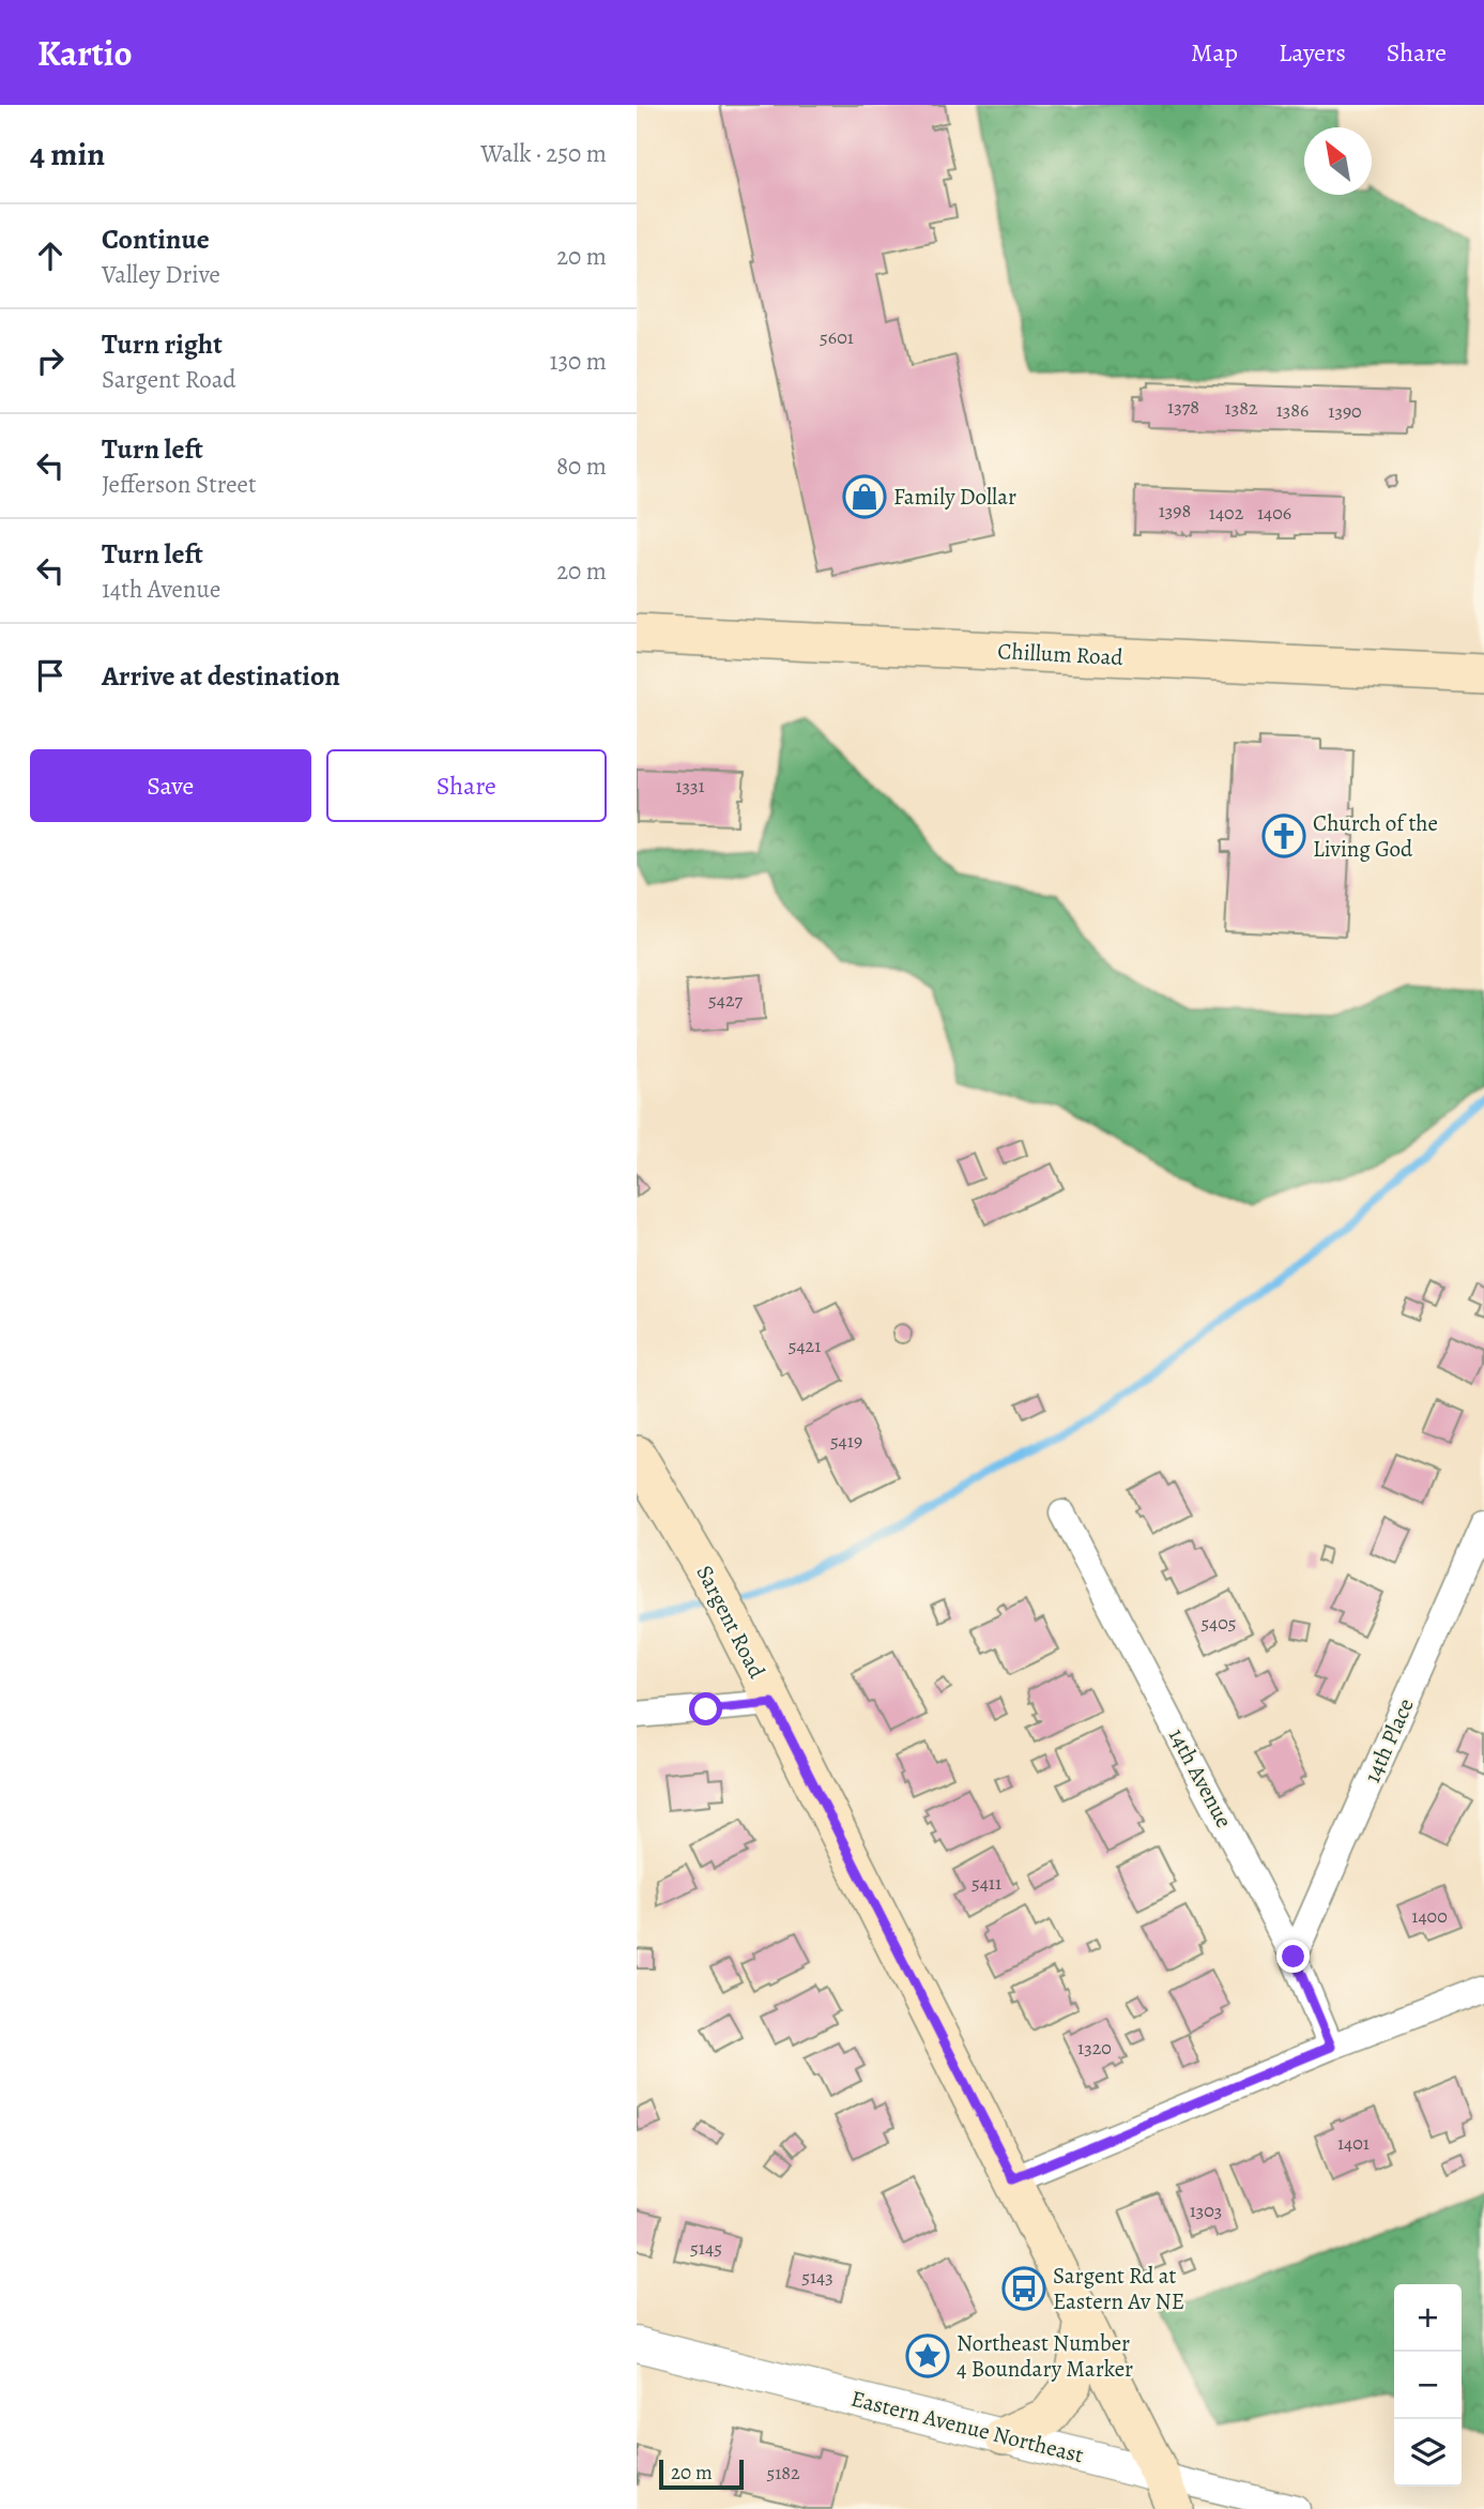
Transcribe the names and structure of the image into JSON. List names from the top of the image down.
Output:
{
  "streets": {
    "main road": ["Chillum Road", "Sargent Road"],
    "street": ["14th Place", "14th Avenue", "Eastern Avenue Northeast"]
  },
  "crossings": [
    ["Sargent Road", "Eastern Avenue Northeast"],
    ["14th Place", "14th Avenue"]
  ],
  "places": {
    "shop": ["Family Dollar"],
    "church": ["Church of the Living God"],
    "bus stop": ["Sargent Rd at Eastern Av NE"],
    "place": ["Northeast Number 4 Boundary Marker"]
  },
  "house_numbers": [
    "5601",
    "1378",
    "1382",
    "1386",
    "1390",
    "1398",
    "1402",
    "1406",
    "1331",
    "5427",
    "5421",
    "5419",
    "5405",
    "5411",
    "1400",
    "1320",
    "1401",
    "1303",
    "5145",
    "5143",
    "5182"
  ],
  "scale_bar": "20 m",
  "north": "top left",
  "page": {
    "header": "Kartio",
    "nav": ["Map", "Layers", "Share"],
    "heading": ["4 min", "Walk · 250 m"],
    "list": [
      ["Continue", "Valley Drive", "20 m"],
      ["Turn right", "Sargent Road", "130 m"],
      ["Turn left", "Jefferson Street", "80 m"],
      ["Turn left", "14th Avenue", "20 m"],
      "Arrive at destination"
    ],
    "buttons": ["Save", "Share"],
    "map_buttons": ["+", "−"],
    "scale": "20 m"
  }
}
